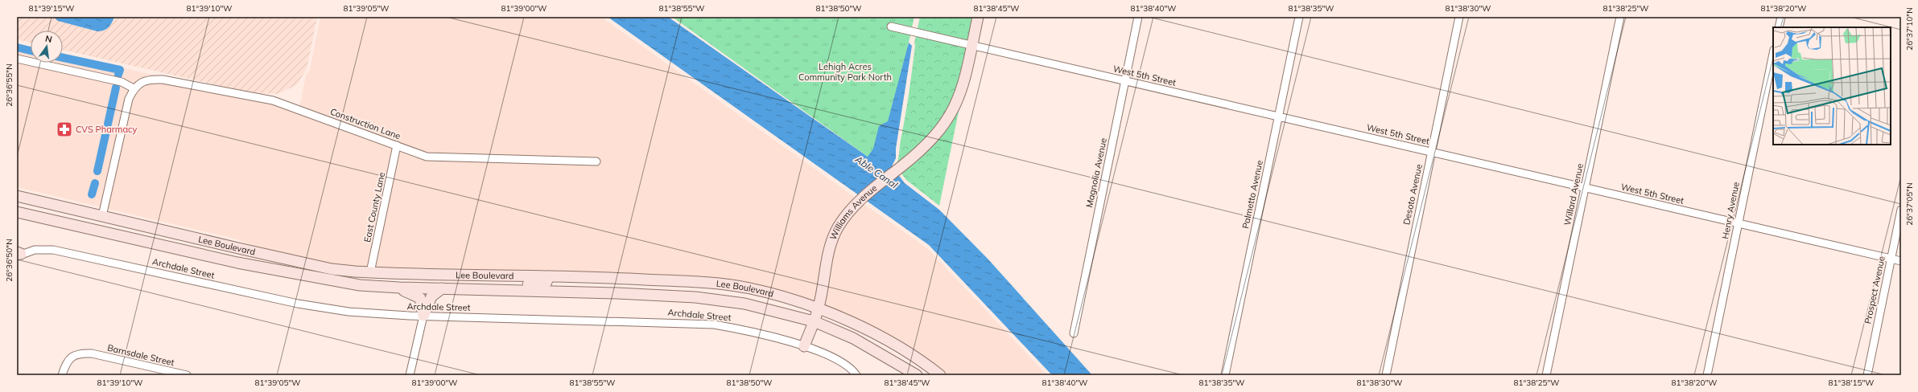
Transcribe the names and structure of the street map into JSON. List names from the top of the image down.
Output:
{
  "streets": {
    "main road": ["Williams Avenue", "Lee Boulevard"],
    "street": [
      "West 5th Street",
      "Construction Lane",
      "Magnolia Avenue",
      "Palmetto Avenue",
      "Desoto Avenue",
      "Willard Avenue",
      "East County Lane",
      "Henry Avenue",
      "Archdale Street",
      "Prospect Avenue",
      "Barnsdale Street"
    ]
  },
  "crossings": [
    ["West 5th Street", "Magnolia Avenue"],
    ["West 5th Street", "Palmetto Avenue"],
    ["West 5th Street", "Desoto Avenue"],
    ["West 5th Street", "Willard Avenue"],
    ["West 5th Street", "Henry Avenue"],
    ["West 5th Street", "Williams Avenue"],
    ["West 5th Street", "Prospect Avenue"],
    ["Construction Lane", "East County Lane"],
    ["East County Lane", "Lee Boulevard"],
    ["Williams Avenue", "Lee Boulevard"],
    ["Williams Avenue", "Archdale Street"]
  ],
  "water": ["Able Canal"],
  "parks": ["Lehigh Acres Community Park North"],
  "places": {
    "pharmacy": ["CVS Pharmacy"]
  },
  "north": "top",
  "coordinates": [
    "81°39'15\"W",
    "81°39'10\"W",
    "81°39'05\"W",
    "81°39'00\"W",
    "81°38'55\"W",
    "81°38'50\"W",
    "81°38'45\"W",
    "81°38'40\"W",
    "81°38'35\"W",
    "81°38'30\"W",
    "81°38'25\"W",
    "81°38'20\"W",
    "26°37'10\"N",
    "26°36'55\"N",
    "26°37'05\"N",
    "26°36'50\"N",
    "81°38'15\"W"
  ]
}
